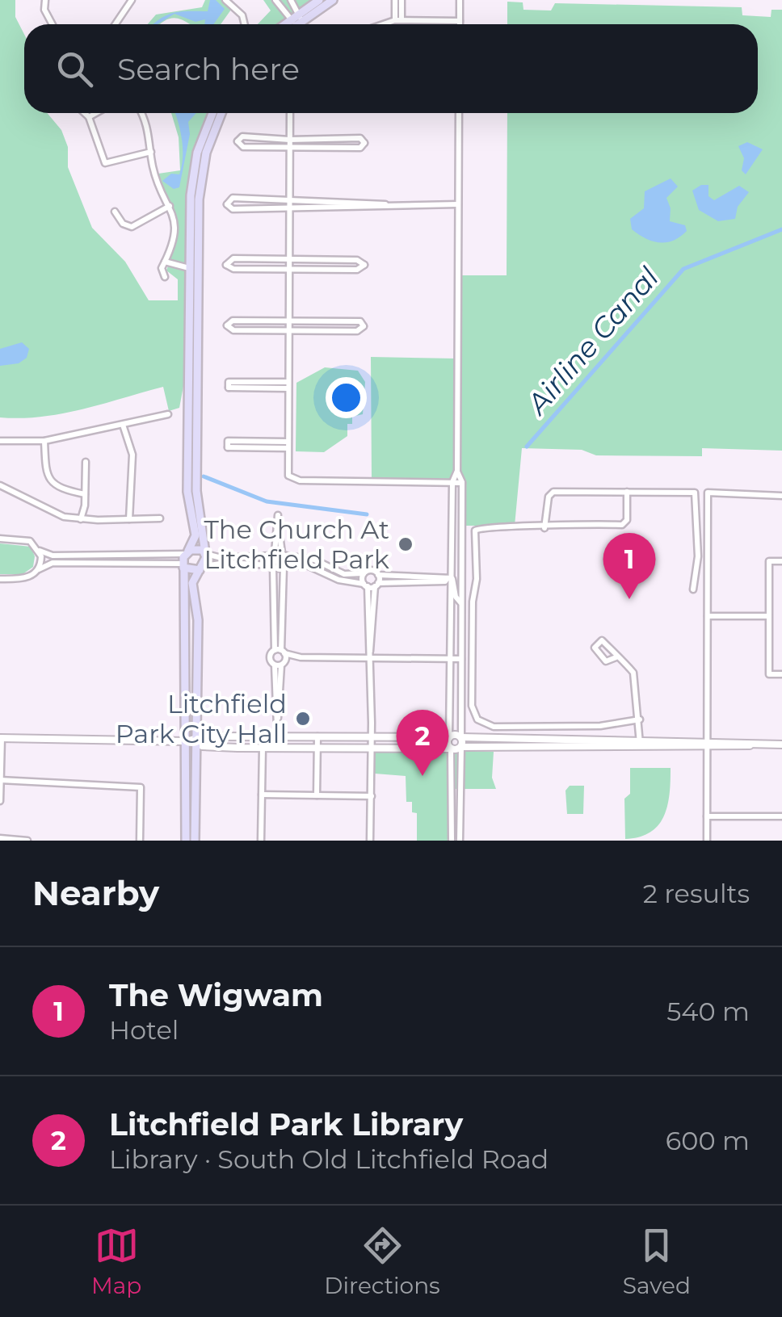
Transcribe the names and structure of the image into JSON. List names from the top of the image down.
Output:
{
  "water": ["Airline Canal"],
  "places": ["The Church At Litchfield Park", "Litchfield Park City Hall"],
  "page": {
    "search": "Search here",
    "pins": ["1", "2"],
    "heading": ["Nearby", "2 results"],
    "list": [
      {
        "mark": "1",
        "name": "The Wigwam",
        "note": "Hotel",
        "value": "540 m"
      },
      {
        "mark": "2",
        "name": "Litchfield Park Library",
        "note": "Library · South Old Litchfield Road",
        "value": "600 m"
      }
    ],
    "nav": ["Map", "Directions", "Saved"]
  }
}
